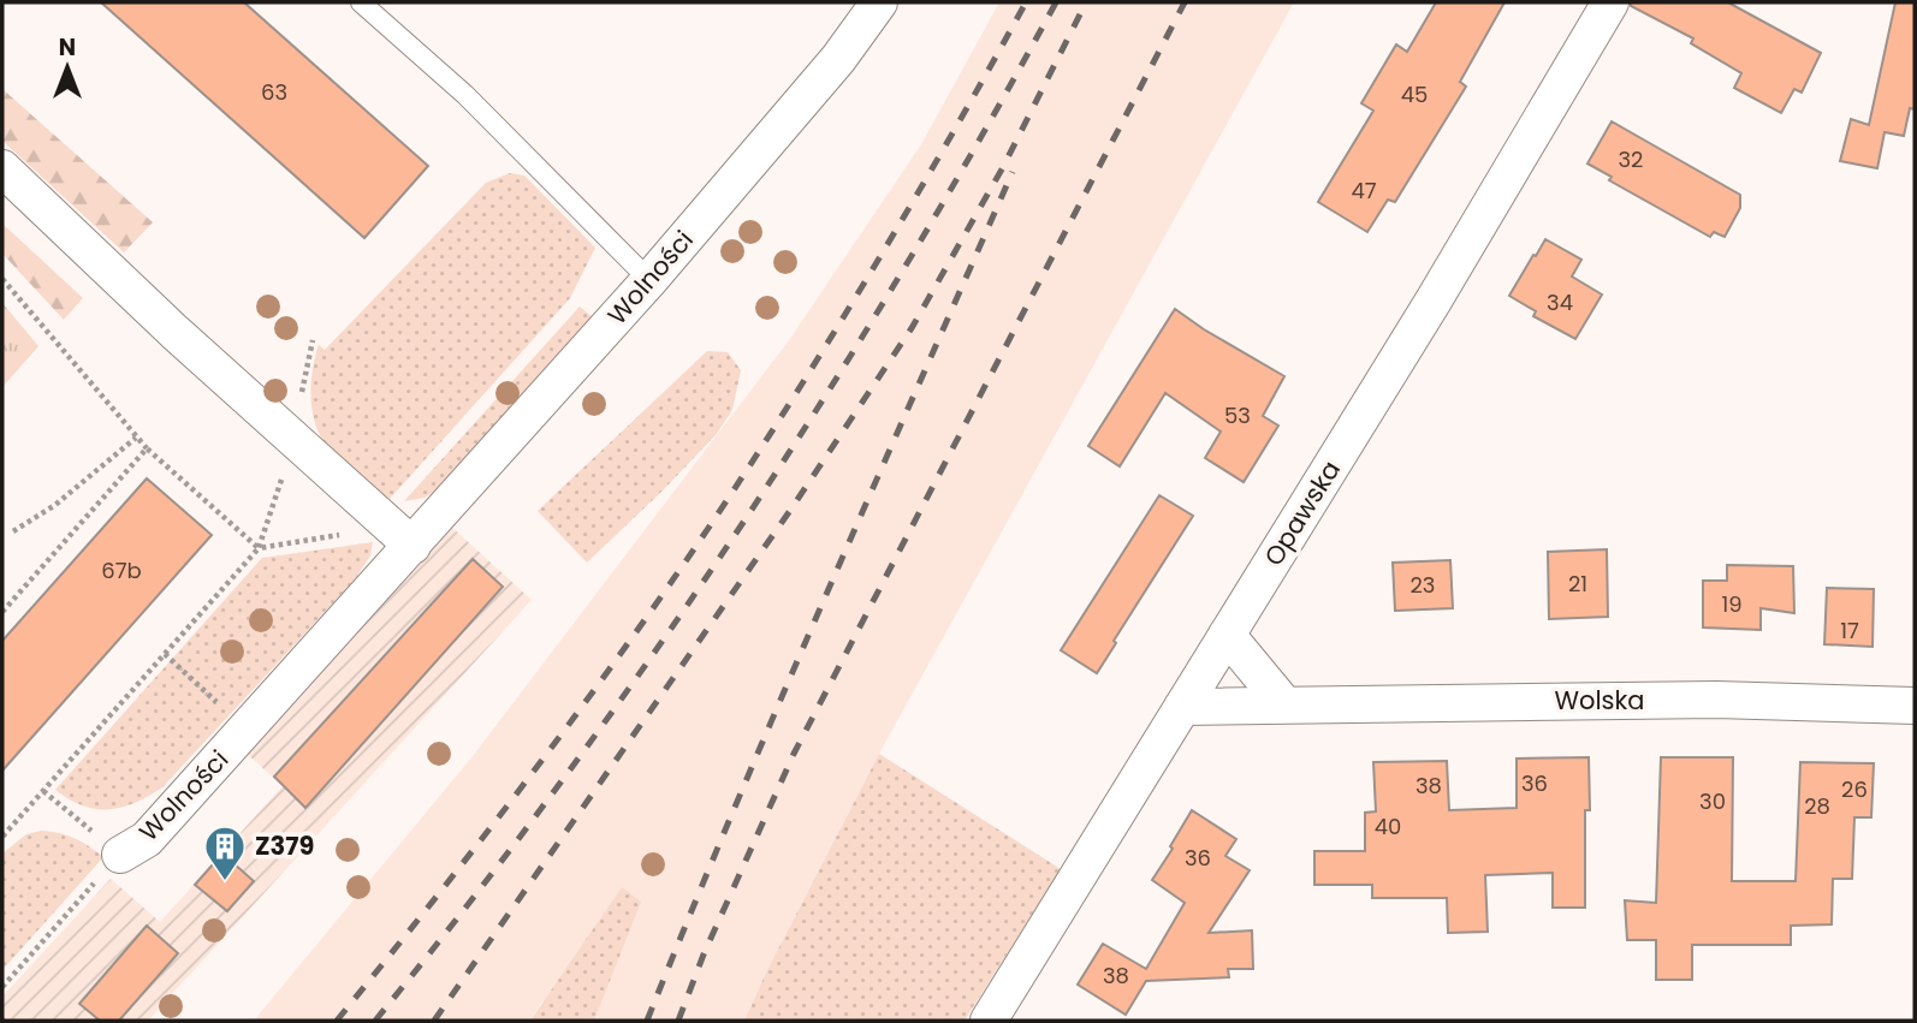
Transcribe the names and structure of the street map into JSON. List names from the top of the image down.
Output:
{
  "streets": {
    "street": ["Wolności", "Opawska", "Wolska"]
  },
  "crossings": [
    ["Opawska", "Wolska"]
  ],
  "places": {
    "building": ["Z379"]
  },
  "house_numbers": [
    "63",
    "45",
    "32",
    "47",
    "34",
    "53",
    "67b",
    "21",
    "23",
    "19",
    "17",
    "36",
    "38",
    "26",
    "30",
    "28",
    "40",
    "36",
    "38"
  ],
  "north": "top"
}
